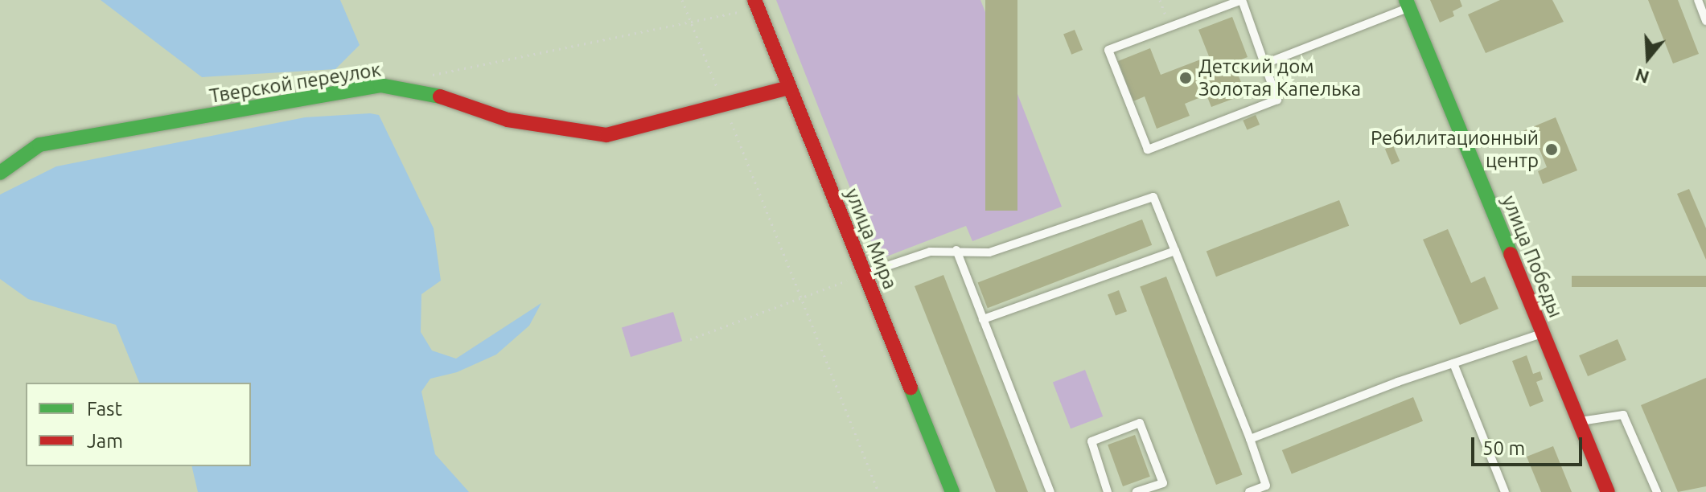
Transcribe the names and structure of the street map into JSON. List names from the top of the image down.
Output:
{
  "streets": {
    "street": ["Тверской переулок", "улица Мира", "улица Победы"]
  },
  "crossings": [
    ["Тверской переулок", "улица Мира"]
  ],
  "places": ["Детский дом Золотая Капелька", "Ребилитационный центр"],
  "legend": ["Fast", "Jam"],
  "scale_bar": "50 m",
  "north": "bottom"
}
